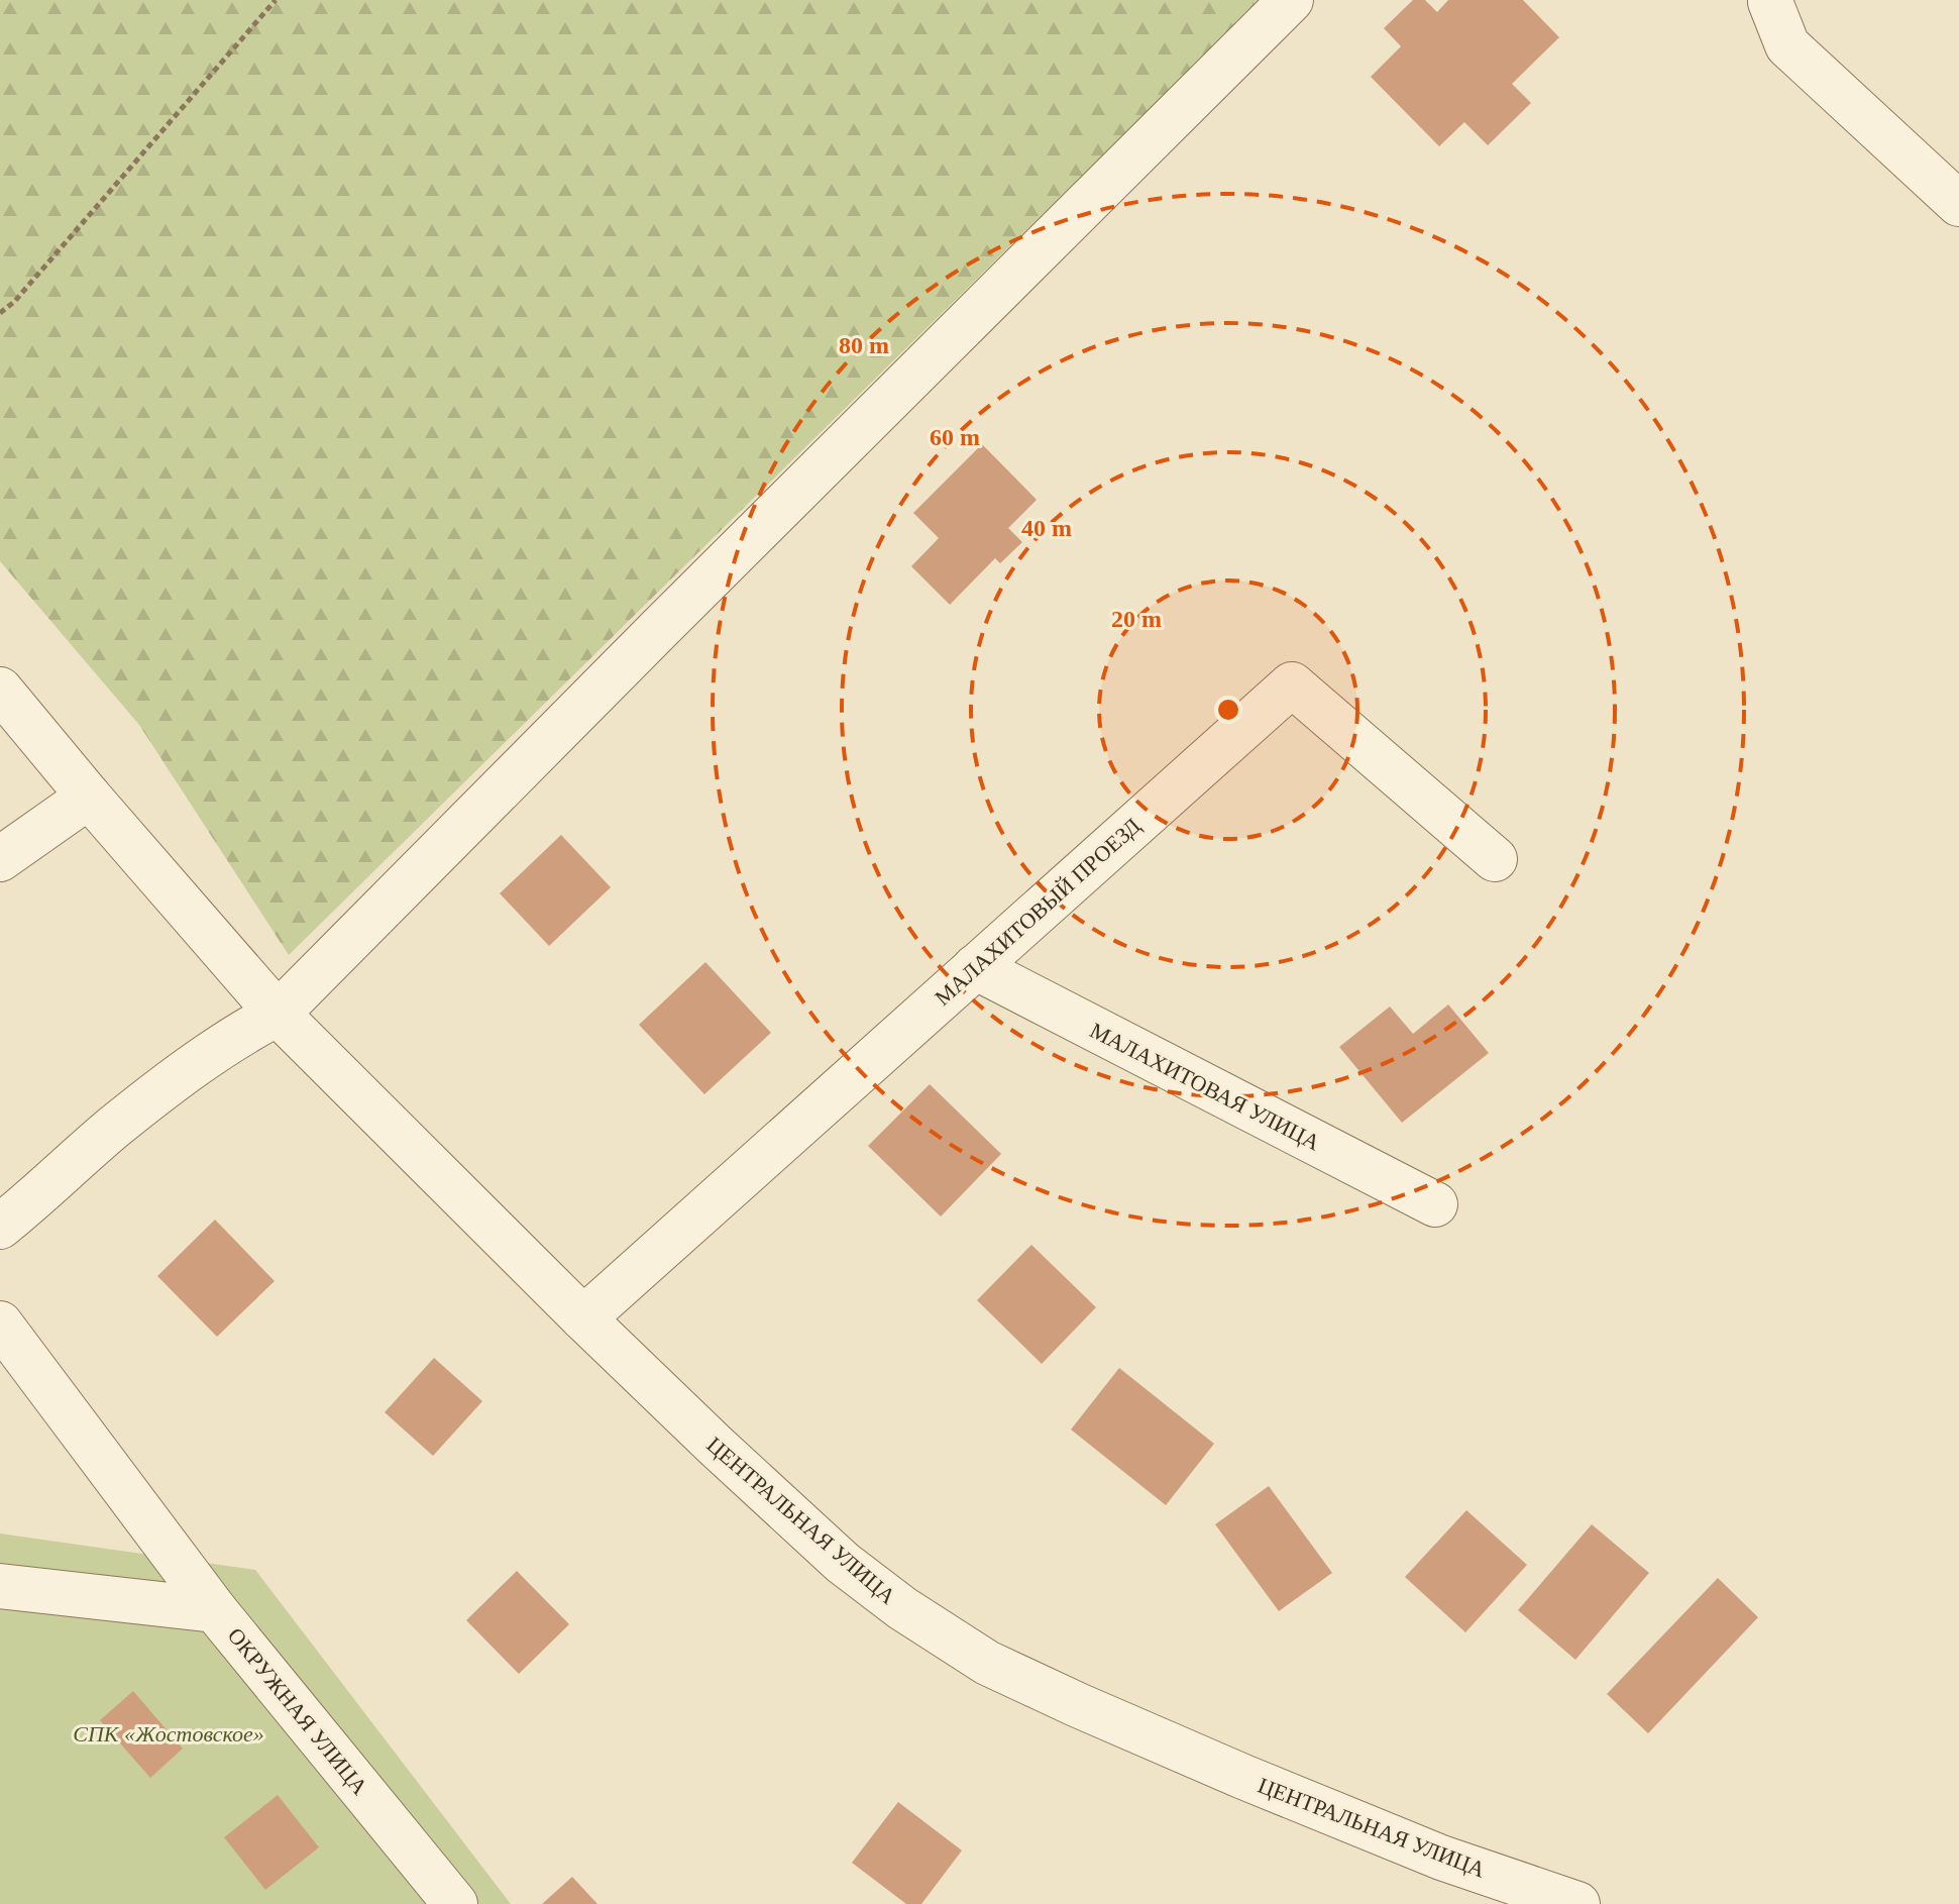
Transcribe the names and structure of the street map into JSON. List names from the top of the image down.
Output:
{
  "streets": {
    "street": [
      "МАЛАХИТОВЫЙ ПРОЕЗД",
      "МАЛАХИТОВАЯ УЛИЦА",
      "ЦЕНТРАЛЬНАЯ УЛИЦА",
      "ОКРУЖНАЯ УЛИЦА"
    ]
  },
  "crossings": [
    ["МАЛАХИТОВЫЙ ПРОЕЗД", "МАЛАХИТОВАЯ УЛИЦА"],
    ["МАЛАХИТОВЫЙ ПРОЕЗД", "ЦЕНТРАЛЬНАЯ УЛИЦА"]
  ],
  "parks": ["СПК «Жостовское»"],
  "rings": [
    "80 m",
    "60 m",
    "40 m",
    "20 m"
  ]
}
